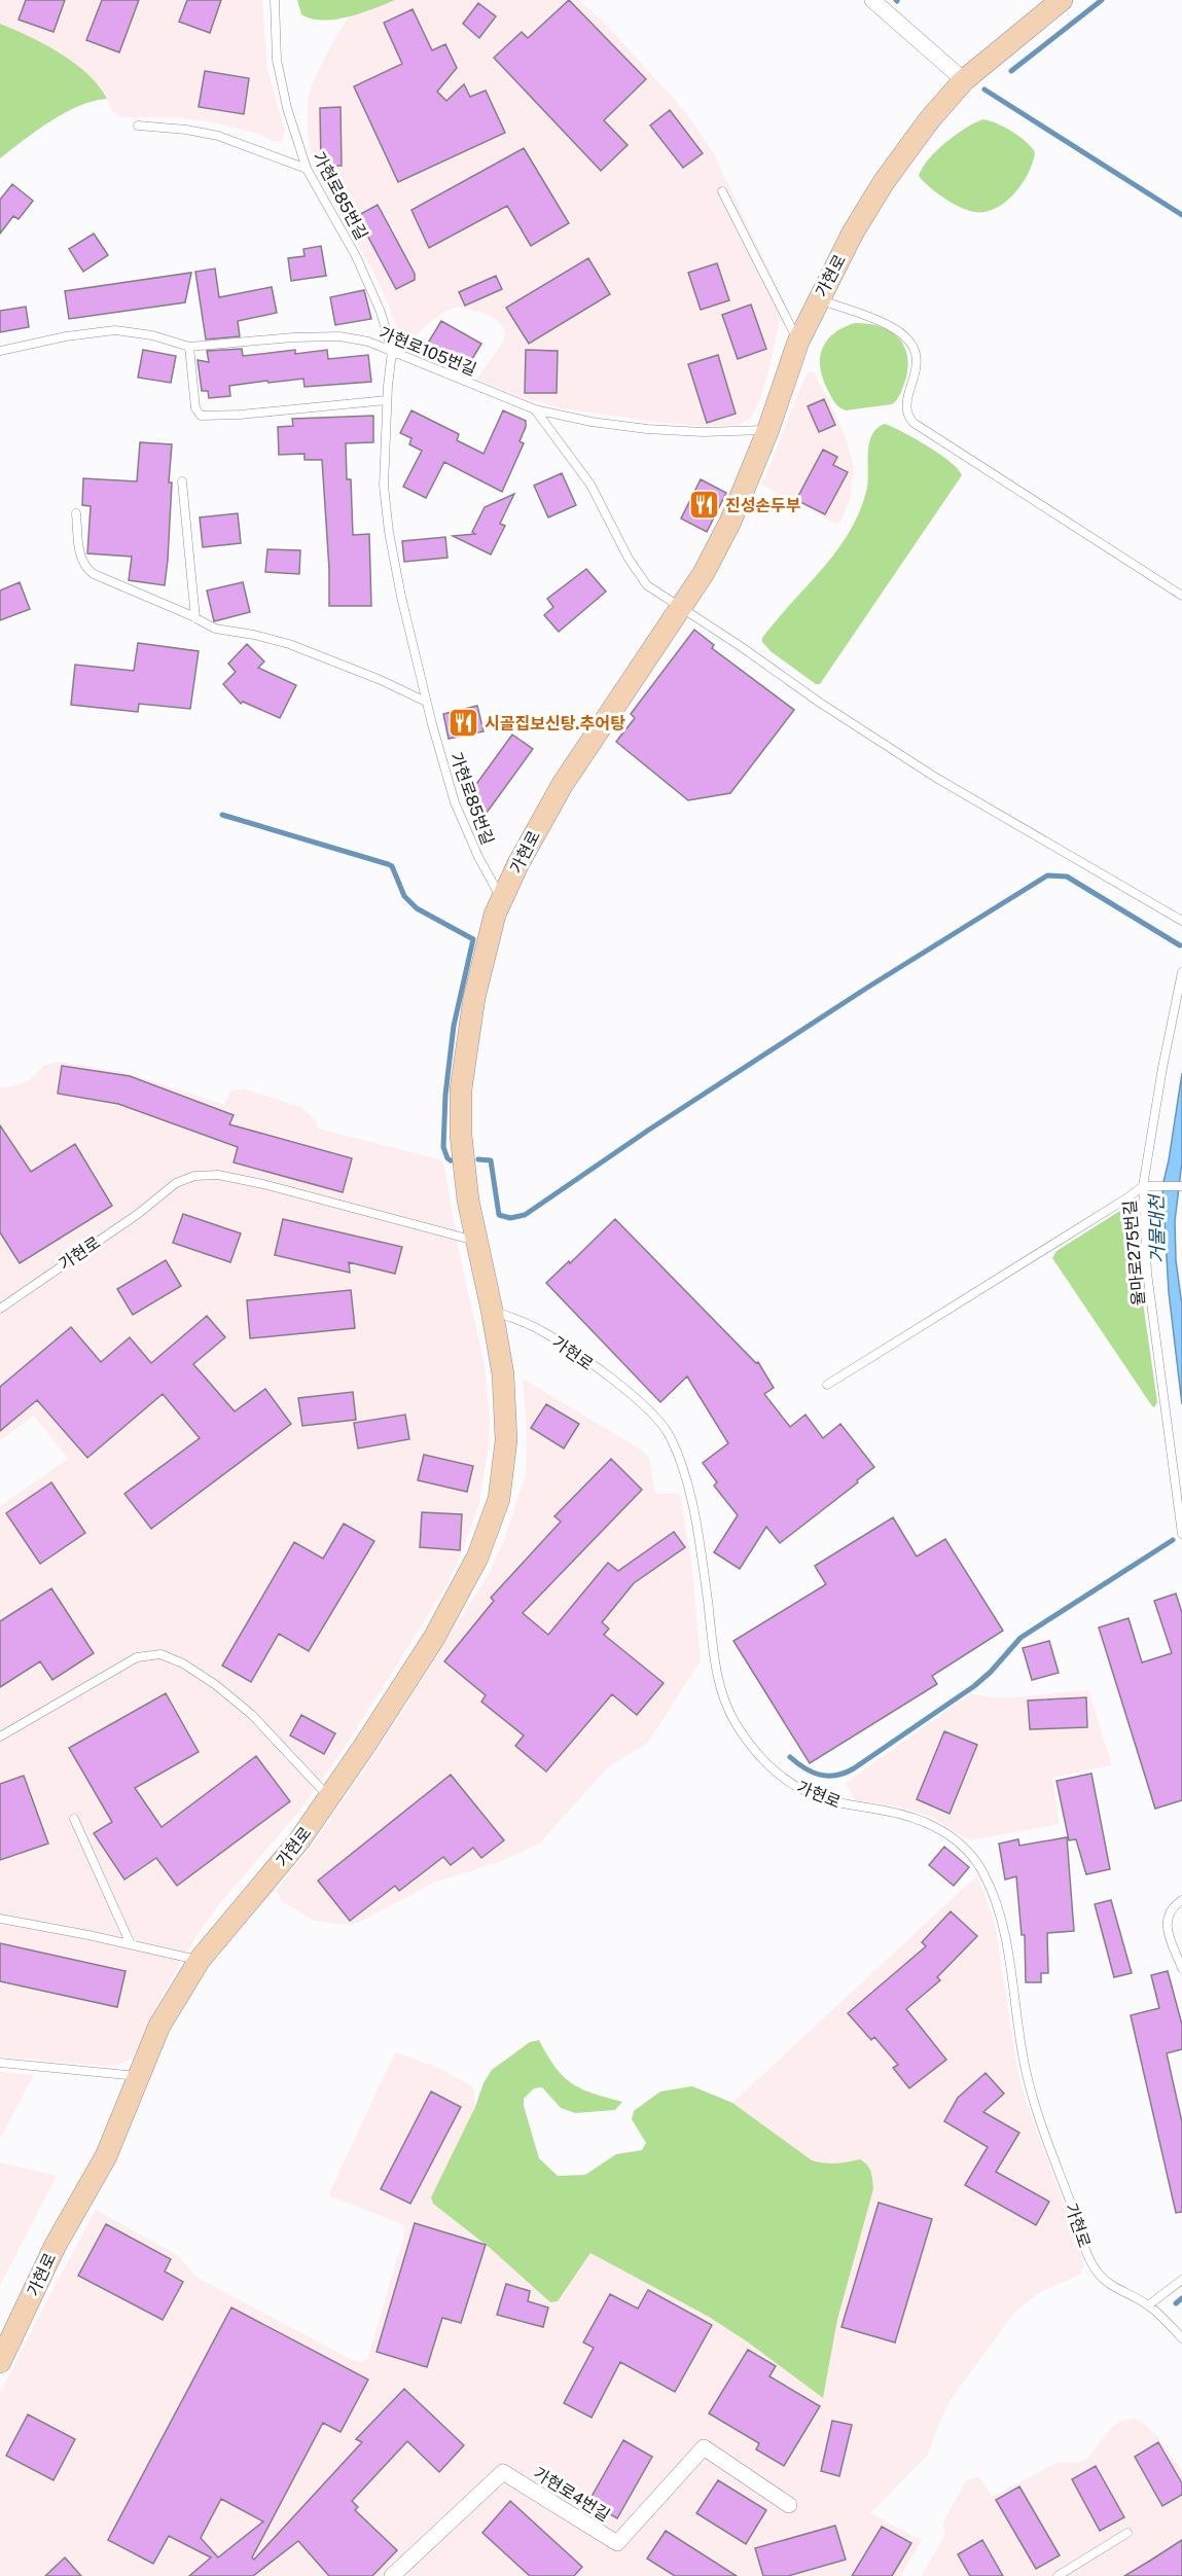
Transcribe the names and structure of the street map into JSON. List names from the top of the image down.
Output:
{
  "streets": {
    "street": ["가현로", "가현로4번길"],
    "lane": ["가현로85번길", "가현로105번길", "율마로275번길"]
  },
  "crossings": [
    ["가현로85번길", "가현로"],
    ["가현로85번길", "가현로105번길"],
    ["가현로", "가현로105번길"]
  ],
  "water": ["거물대천"],
  "places": {
    "restaurant": ["진성손두부", "시골집보신탕.추어탕"]
  }
}
